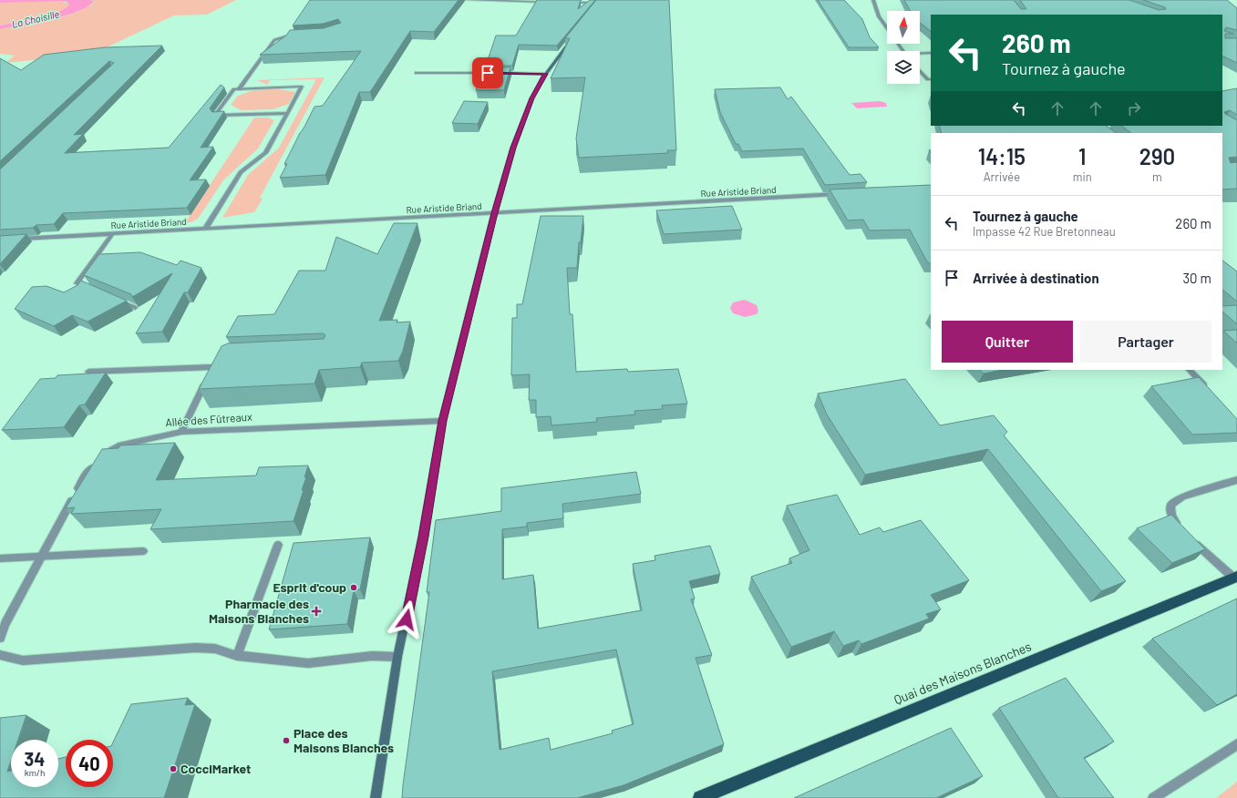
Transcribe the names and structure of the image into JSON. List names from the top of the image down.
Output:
{
  "streets": {
    "main road": ["Quai des Maisons Blanches"],
    "street": ["Rue Aristide Briand", "Allée des Fûtreaux"]
  },
  "water": ["La Choisille"],
  "places": {
    "other": ["Esprit d'coup", "Place des Maisons Blanches", "CocciMarket"],
    "health": ["Pharmacie des Maisons Blanches"]
  },
  "north": "top",
  "page": {
    "turn": ["260 m", "Tournez à gauche"],
    "eta": [
      "14:15",
      "Arrivée",
      "1",
      "min",
      "290",
      "m"
    ],
    "list": [
      {
        "name": "Tournez à gauche",
        "note": "Impasse 42 Rue Bretonneau",
        "value": "260 m"
      },
      {
        "name": "Arrivée à destination",
        "value": "30 m"
      }
    ],
    "buttons": ["Quitter", "Partager"],
    "speed": "34 km/h",
    "limit": "40"
  }
}
